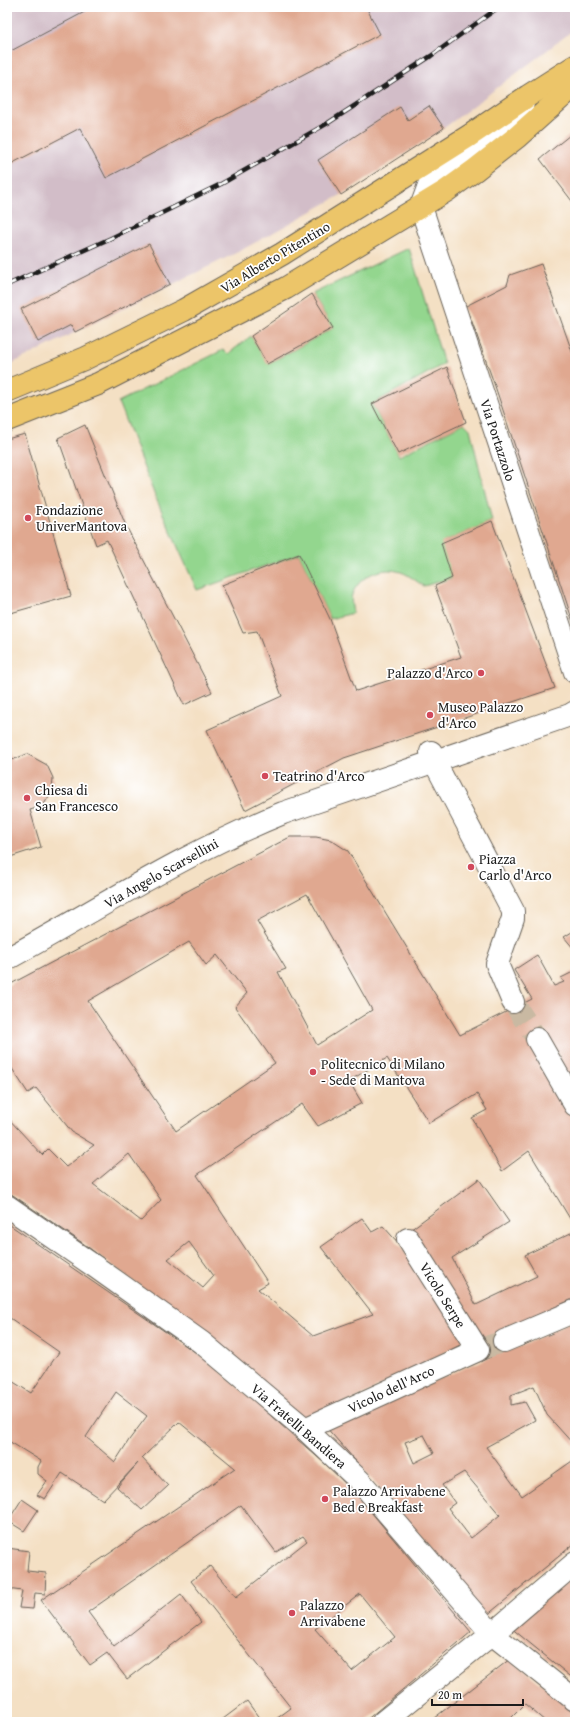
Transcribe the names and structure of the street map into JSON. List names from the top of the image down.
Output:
{
  "streets": {
    "main road": ["Via Alberto Pitentino"],
    "street": [
      "Via Portazzolo",
      "Via Angelo Scarsellini",
      "Vicolo Serpe",
      "Vicolo dell'Arco",
      "Via Fratelli Bandiera"
    ]
  },
  "crossings": [
    ["Via Alberto Pitentino", "Via Portazzolo"],
    ["Vicolo Serpe", "Vicolo dell'Arco"],
    ["Vicolo dell'Arco", "Via Fratelli Bandiera"]
  ],
  "places": [
    "Fondazione UniverMantova",
    "Palazzo d'Arco",
    "Museo Palazzo d'Arco",
    "Teatrino d'Arco",
    "Chiesa di San Francesco",
    "Piazza Carlo d'Arco",
    "Politecnico di Milano - Sede di Mantova",
    "Palazzo Arrivabene Bed e Breakfast",
    "Palazzo Arrivabene"
  ],
  "scale_bar": "20 m"
}
